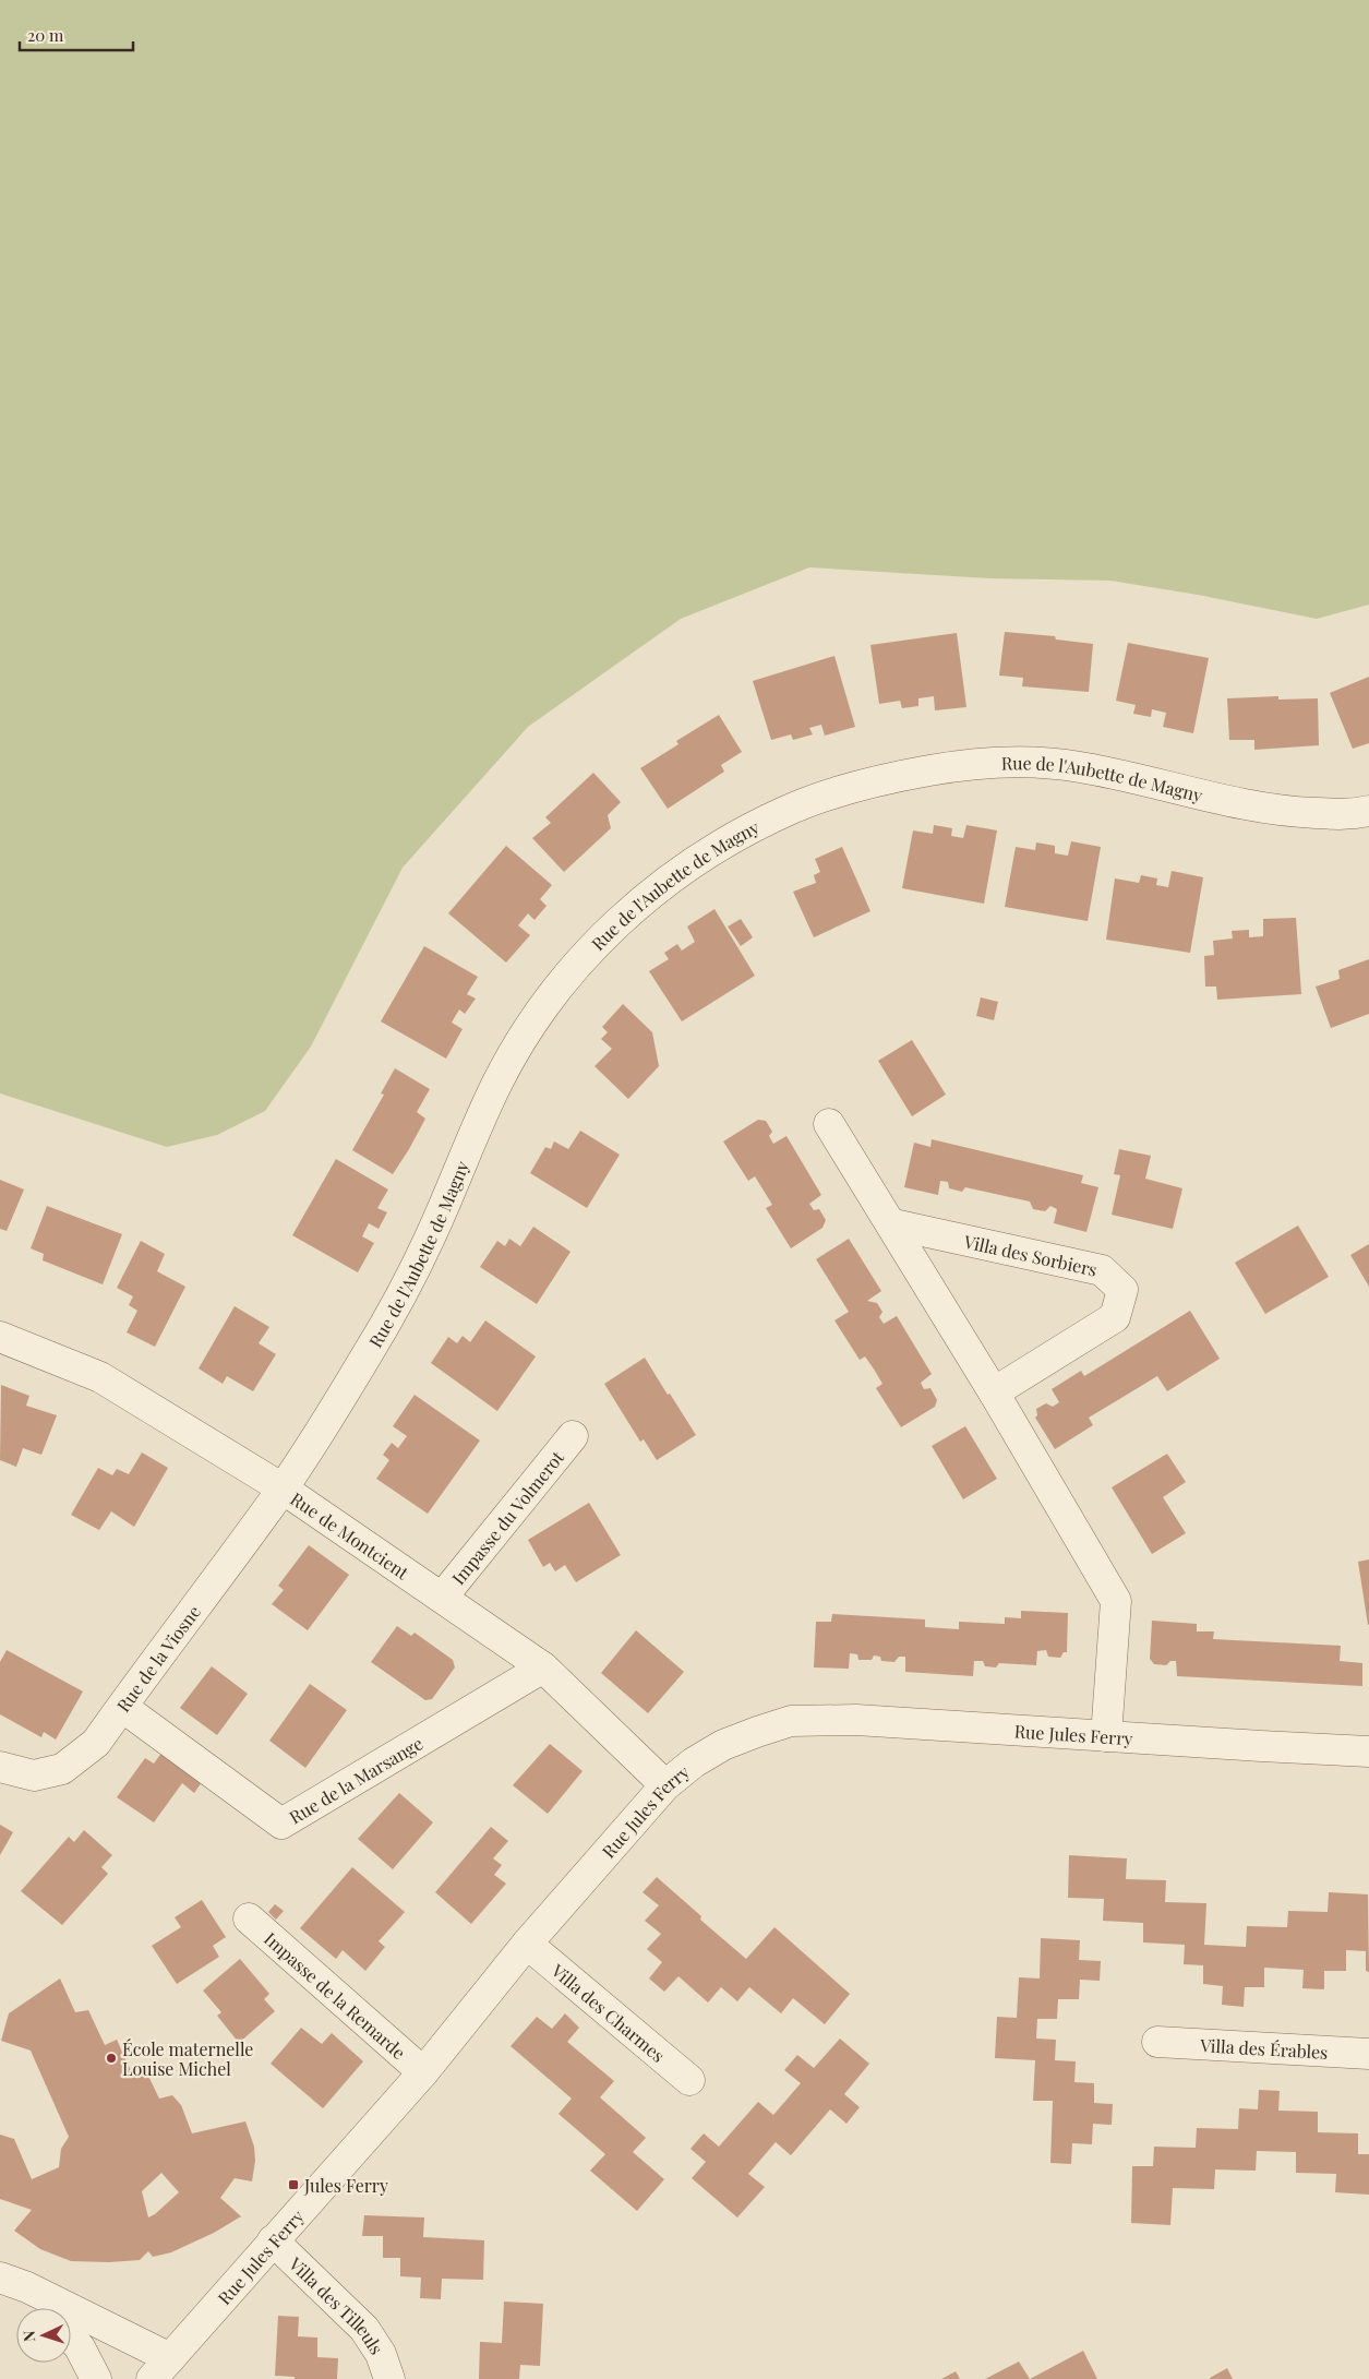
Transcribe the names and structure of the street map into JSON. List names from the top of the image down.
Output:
{
  "streets": {
    "street": [
      "Rue de l'Aubette de Magny",
      "Villa des Sorbiers",
      "Impasse du Volmerot",
      "Rue de Montcient",
      "Rue de la Viosne",
      "Rue Jules Ferry",
      "Rue de la Marsange",
      "Impasse de la Remarde",
      "Villa des Charmes",
      "Villa des Érables",
      "Villa des Tilleuls"
    ]
  },
  "crossings": [
    ["Rue de l'Aubette de Magny", "Rue de Montcient"],
    ["Rue de l'Aubette de Magny", "Rue de la Viosne"],
    ["Impasse du Volmerot", "Rue de Montcient"],
    ["Rue de Montcient", "Rue de la Viosne"],
    ["Rue de Montcient", "Rue Jules Ferry"],
    ["Rue de Montcient", "Rue de la Marsange"],
    ["Rue de la Viosne", "Rue de la Marsange"],
    ["Rue Jules Ferry", "Impasse de la Remarde"],
    ["Rue Jules Ferry", "Villa des Charmes"],
    ["Rue Jules Ferry", "Villa des Tilleuls"]
  ],
  "places": {
    "other": ["École maternelle Louise Michel"],
    "transit": ["Jules Ferry"]
  },
  "scale_bar": "20 m",
  "north": "left"
}
